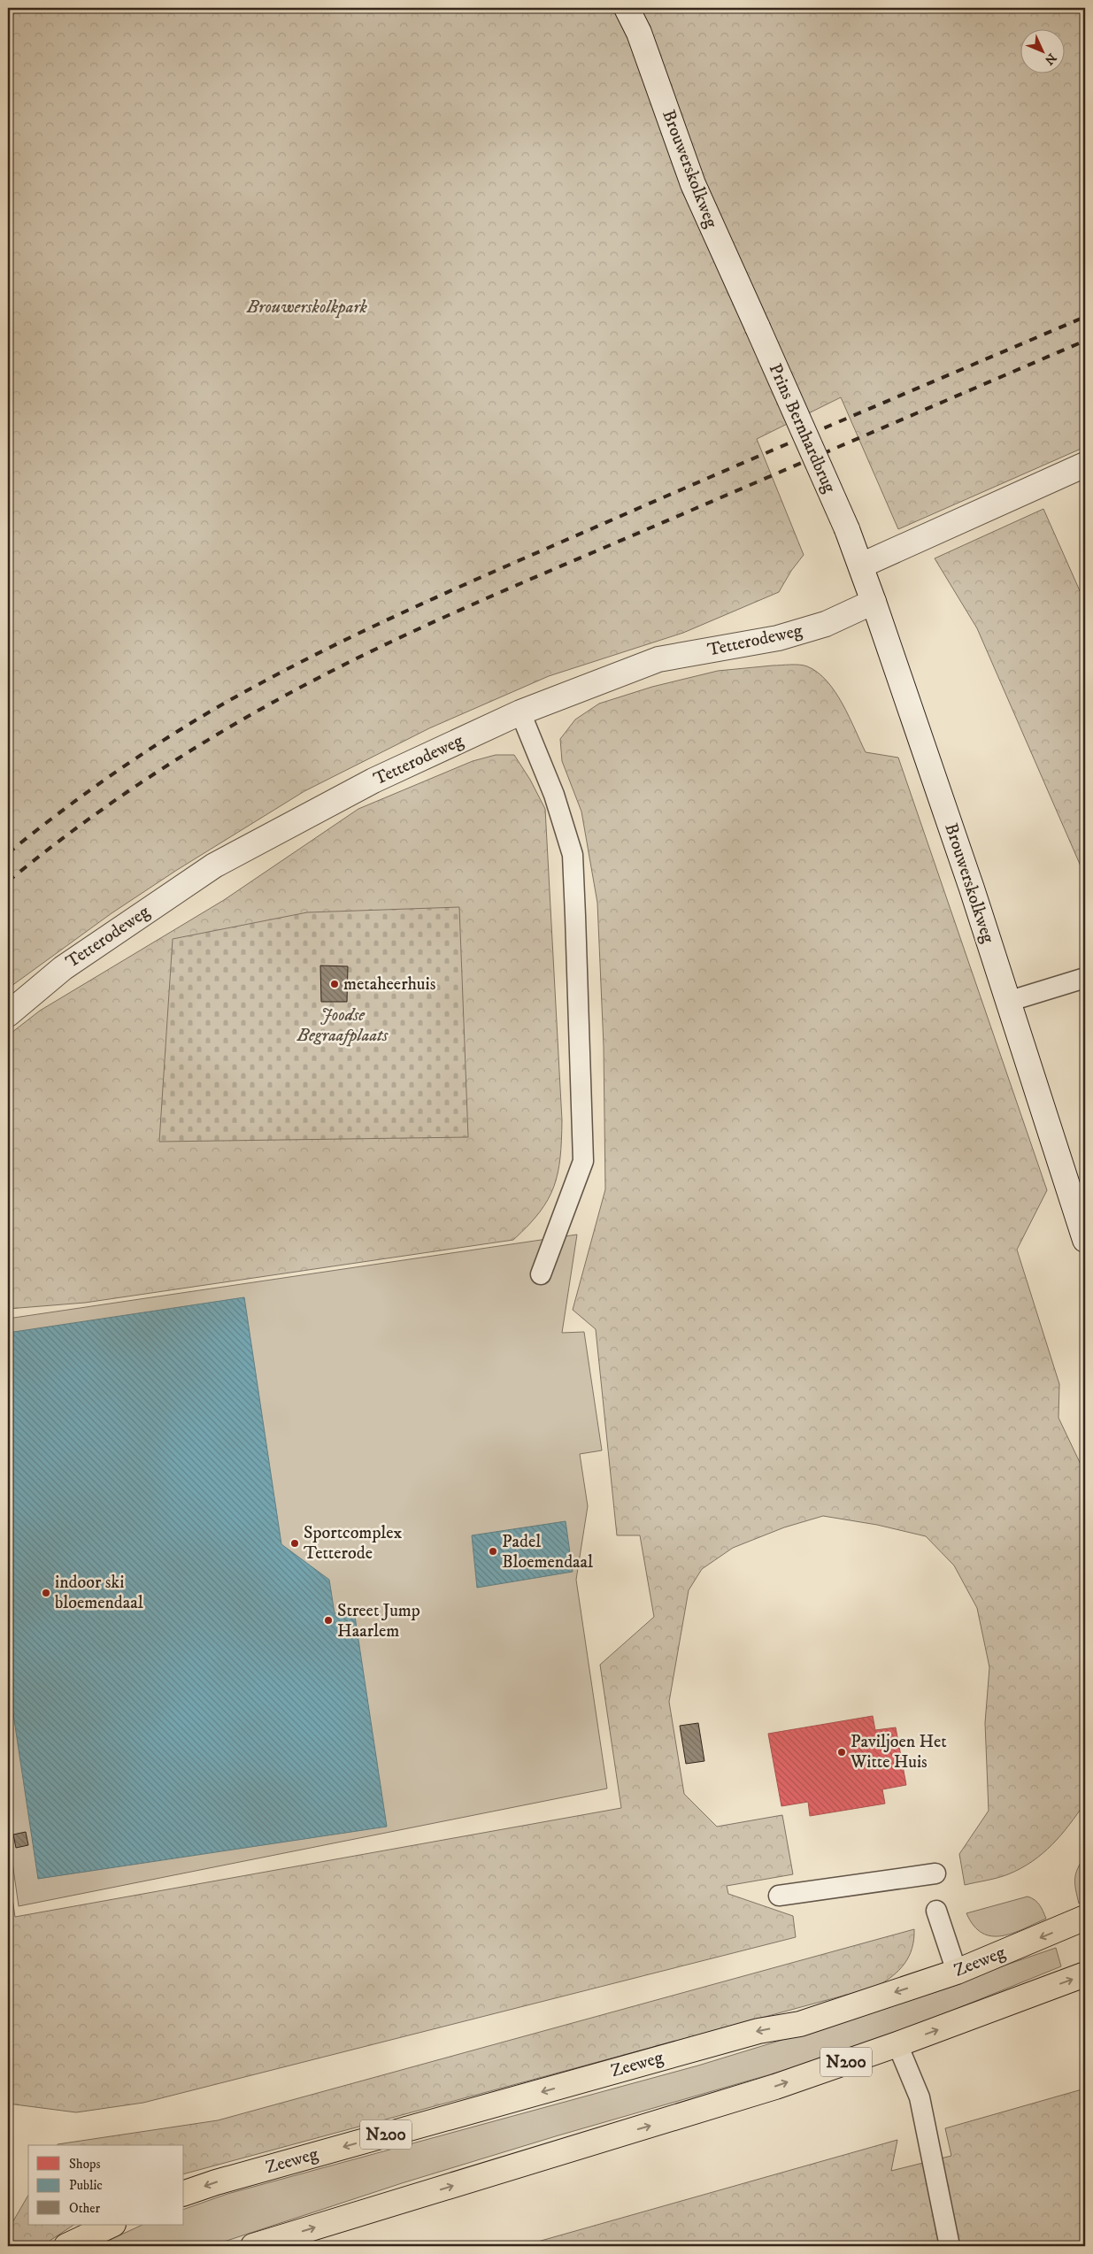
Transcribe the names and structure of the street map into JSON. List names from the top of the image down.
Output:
{
  "streets": {
    "main road": [
      "Brouwerskolkweg",
      "Prins Bernhardbrug",
      "Tetterodeweg",
      "Zeeweg",
      "N200"
    ]
  },
  "crossings": [
    ["Brouwerskolkweg", "Prins Bernhardbrug"],
    ["Brouwerskolkweg", "Tetterodeweg"]
  ],
  "parks": ["Brouwerskolkpark", "Joodse Begraafplaats"],
  "places": [
    "metaheerhuis",
    "Sportcomplex Tetterode",
    "Padel Bloemendaal",
    "indoor ski bloemendaal",
    "Street Jump Haarlem",
    "Paviljoen Het Witte Huis"
  ],
  "legend": ["Shops", "Public", "Other"],
  "north": "bottom right"
}
